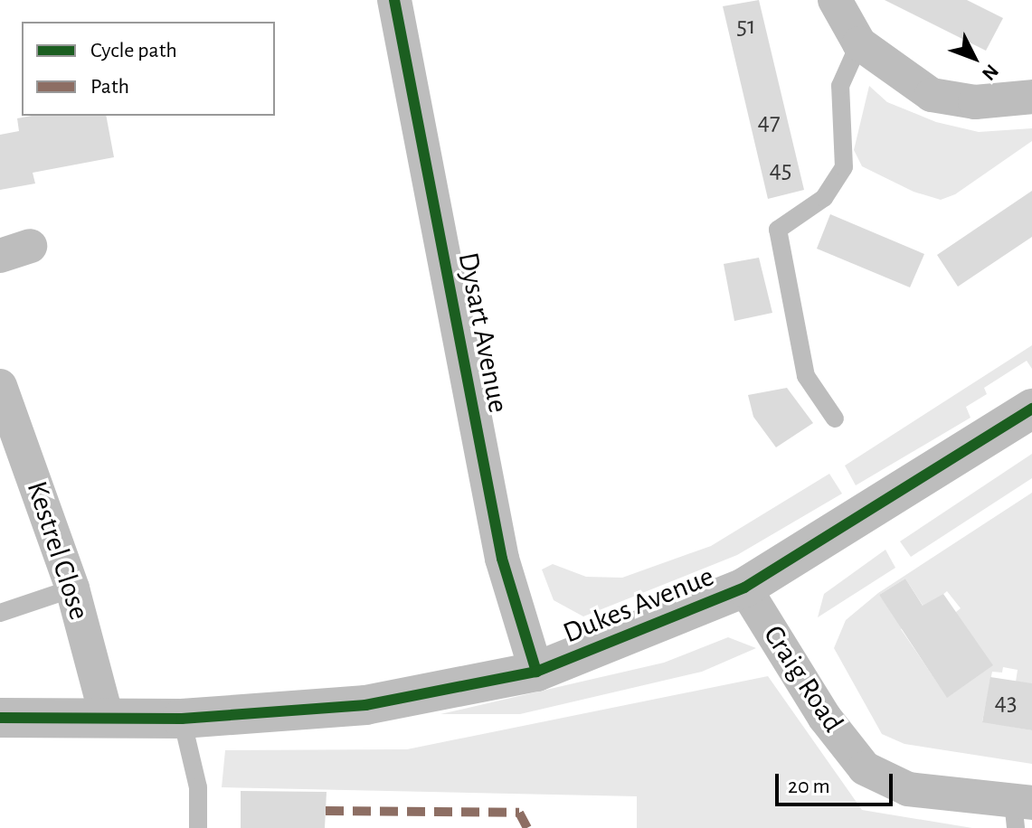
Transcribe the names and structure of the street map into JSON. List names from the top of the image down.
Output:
{
  "streets": {
    "street": [
      "Dysart Avenue",
      "Kestrel Close",
      "Dukes Avenue",
      "Craig Road"
    ]
  },
  "crossings": [
    ["Dysart Avenue", "Dukes Avenue"],
    ["Kestrel Close", "Dukes Avenue"],
    ["Dukes Avenue", "Craig Road"]
  ],
  "house_numbers": [
    "51",
    "47",
    "45",
    "43"
  ],
  "legend": ["Cycle path", "Path"],
  "scale_bar": "20 m",
  "north": "bottom right"
}
